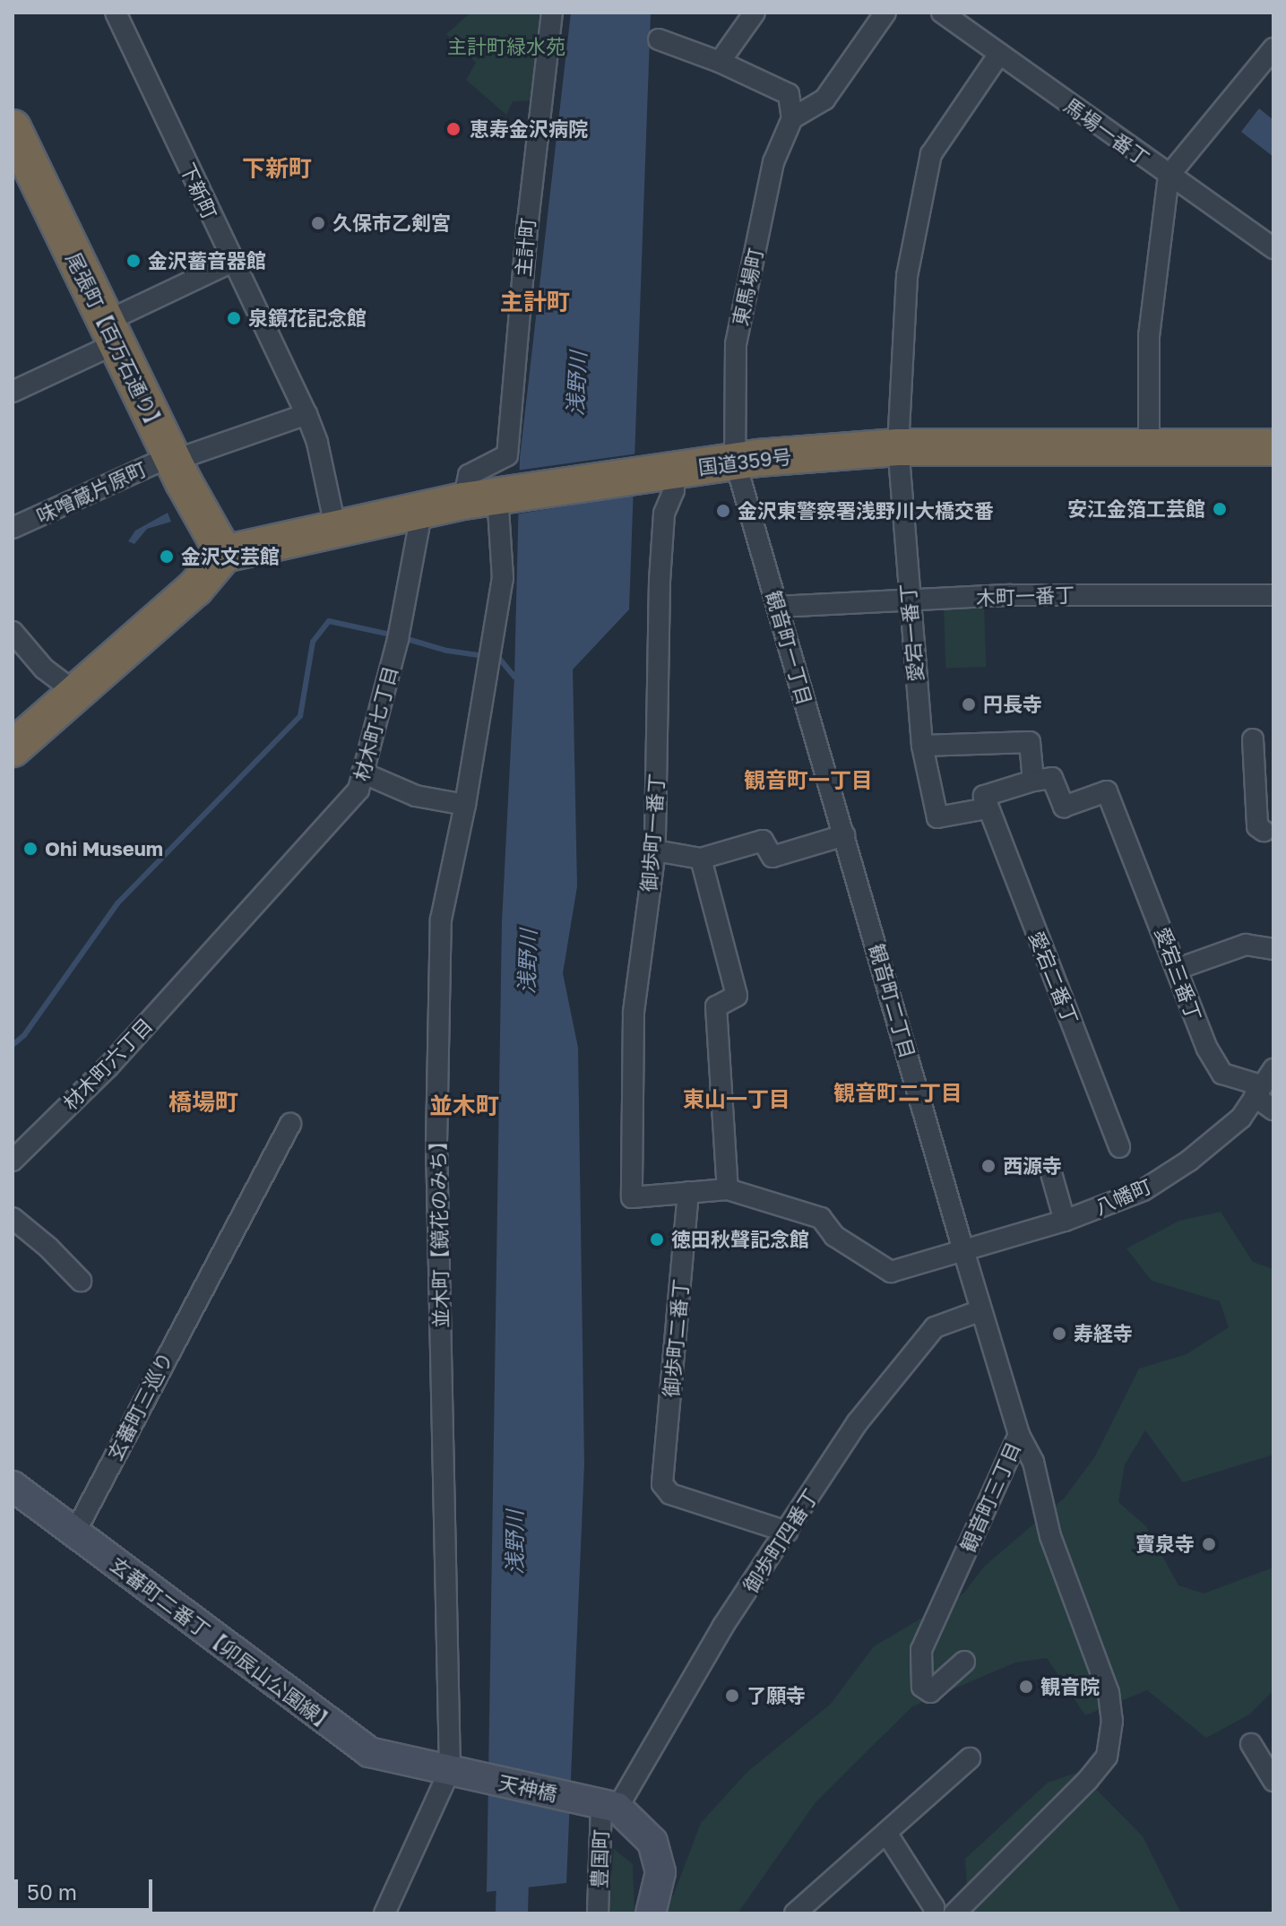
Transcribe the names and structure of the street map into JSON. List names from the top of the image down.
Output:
{
  "streets": {
    "highway": ["尾張町【百万石通り】", "国道359号"],
    "street": [
      "馬場一番丁",
      "下新町",
      "主計町",
      "東馬場町",
      "味噌蔵片原町",
      "木町一番丁",
      "愛宕一番丁",
      "観音町一丁目",
      "材木町七丁目",
      "御歩町一番丁",
      "愛宕三番丁",
      "愛宕二番丁",
      "観音町二丁目",
      "材木町六丁目",
      "八幡町",
      "並木町【鏡花のみち】",
      "御歩町二番丁",
      "玄蕃町三巡り",
      "観音町三丁目",
      "御歩町四番丁",
      "玄蕃町二番丁【卯辰山公園線】",
      "天神橋",
      "豊国町"
    ]
  },
  "crossings": [
    ["馬場一番丁", "愛宕一番丁"],
    ["下新町", "国道359号"],
    ["下新町", "味噌蔵片原町"],
    ["主計町", "国道359号"],
    ["主計町", "並木町【鏡花のみち】"],
    ["東馬場町", "国道359号"],
    ["東馬場町", "観音町一丁目"],
    ["尾張町【百万石通り】", "国道359号"],
    ["尾張町【百万石通り】", "味噌蔵片原町"],
    ["国道359号", "愛宕一番丁"],
    ["国道359号", "観音町一丁目"],
    ["国道359号", "材木町七丁目"],
    ["国道359号", "御歩町一番丁"],
    ["国道359号", "並木町【鏡花のみち】"],
    ["木町一番丁", "愛宕一番丁"],
    ["木町一番丁", "観音町一丁目"],
    ["愛宕一番丁", "愛宕二番丁"],
    ["観音町一丁目", "観音町二丁目"],
    ["材木町七丁目", "材木町六丁目"],
    ["御歩町一番丁", "御歩町二番丁"],
    ["愛宕三番丁", "八幡町"],
    ["観音町二丁目", "八幡町"],
    ["観音町二丁目", "観音町三丁目"],
    ["八幡町", "観音町三丁目"],
    ["並木町【鏡花のみち】", "玄蕃町二番丁【卯辰山公園線】"],
    ["並木町【鏡花のみち】", "天神橋"],
    ["御歩町二番丁", "御歩町四番丁"],
    ["玄蕃町三巡り", "玄蕃町二番丁【卯辰山公園線】"],
    ["観音町三丁目", "御歩町四番丁"],
    ["御歩町四番丁", "天神橋"],
    ["御歩町四番丁", "豊国町"],
    ["玄蕃町二番丁【卯辰山公園線】", "天神橋"],
    ["天神橋", "豊国町"]
  ],
  "districts": [
    "下新町",
    "主計町",
    "観音町一丁目",
    "観音町二丁目",
    "東山一丁目",
    "橋場町",
    "並木町"
  ],
  "water": ["浅野川"],
  "parks": ["主計町緑水苑"],
  "places": [
    "恵寿金沢病院",
    "久保市乙剣宮",
    "金沢蓄音器館",
    "泉鏡花記念館",
    "安江金箔工芸館",
    "金沢東警察署浅野川大橋交番",
    "金沢文芸館",
    "円長寺",
    "Ohi Museum",
    "西源寺",
    "徳田秋聲記念館",
    "寿経寺",
    "寶泉寺",
    "観音院",
    "了願寺"
  ],
  "scale_bar": "50 m"
}
